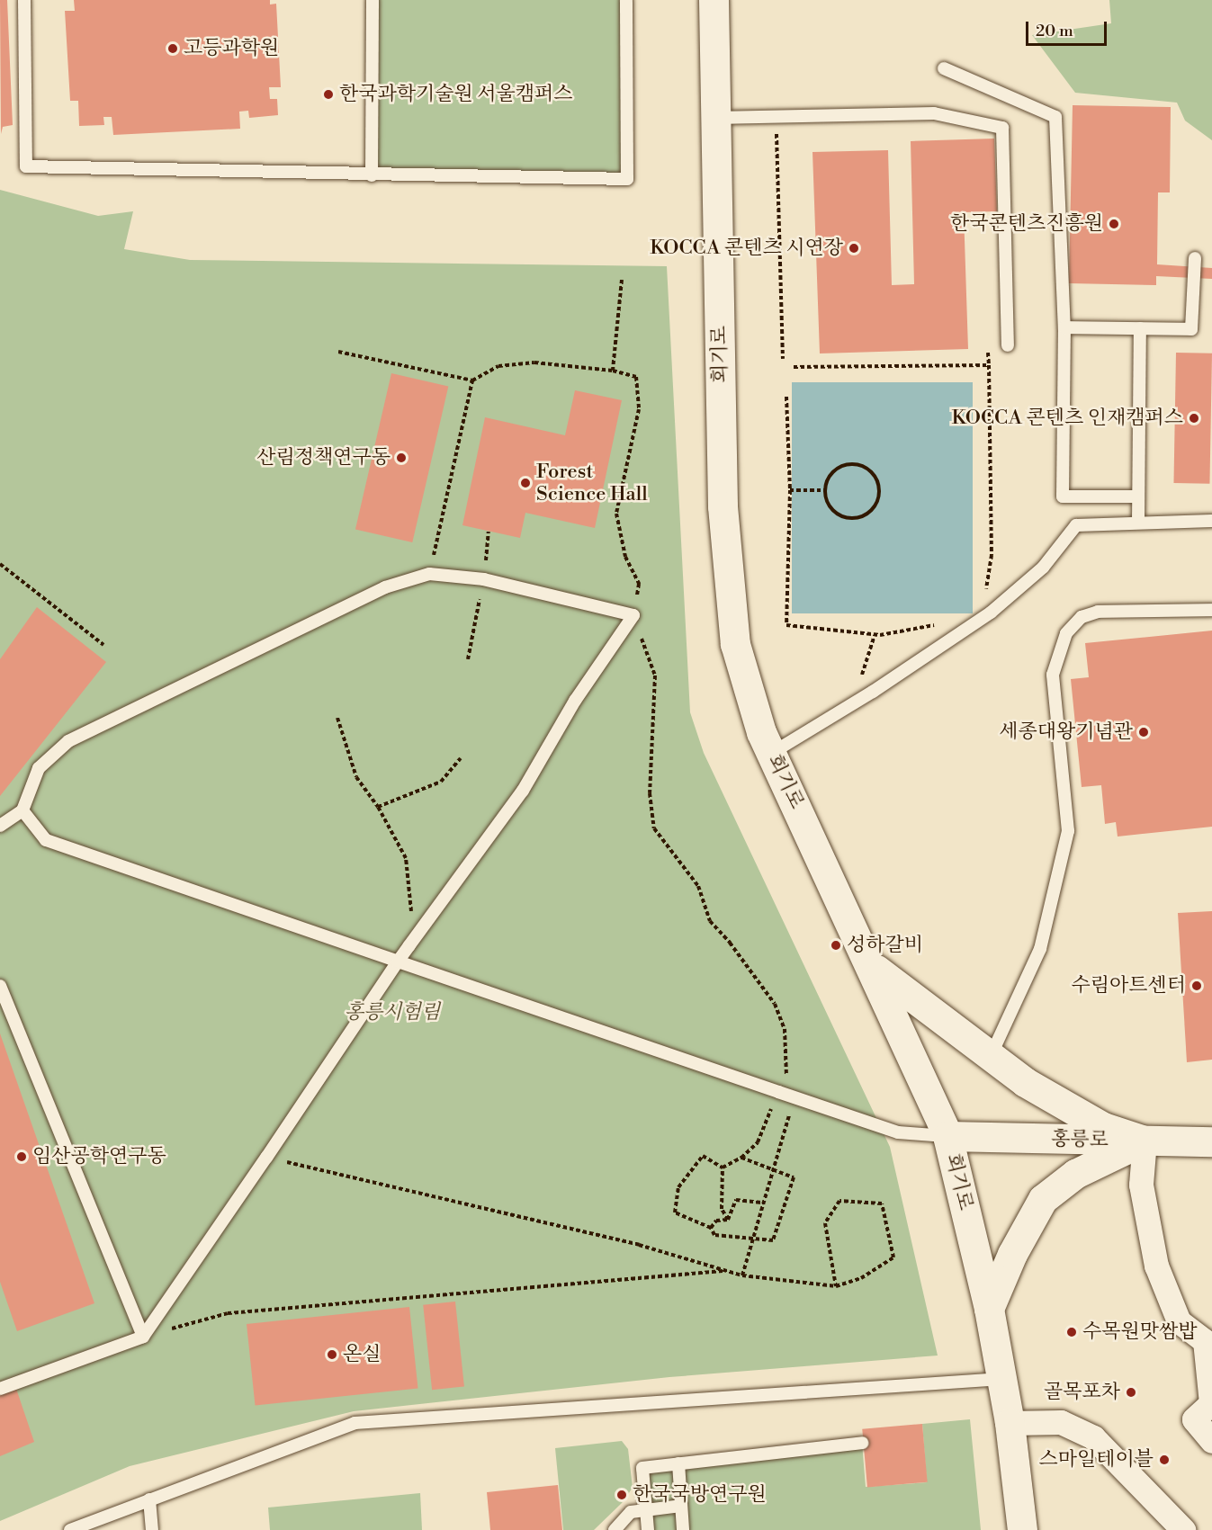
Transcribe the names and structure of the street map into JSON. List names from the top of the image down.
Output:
{
  "streets": {
    "main road": ["회기로", "홍릉로"]
  },
  "crossings": [
    ["회기로", "홍릉로"]
  ],
  "parks": ["홍릉시험림"],
  "places": [
    "고등과학원",
    "한국과학기술원 서울캠퍼스",
    "한국콘텐츠진흥원",
    "KOCCA 콘텐츠 시연장",
    "KOCCA 콘텐츠 인재캠퍼스",
    "산림정책연구동",
    "Forest Science Hall",
    "세종대왕기념관",
    "성하갈비",
    "수림아트센터",
    "임산공학연구동",
    "수목원맛쌈밥",
    "온실",
    "골목포차",
    "스마일테이블",
    "한국국방연구원"
  ],
  "scale_bar": "20 m"
}
